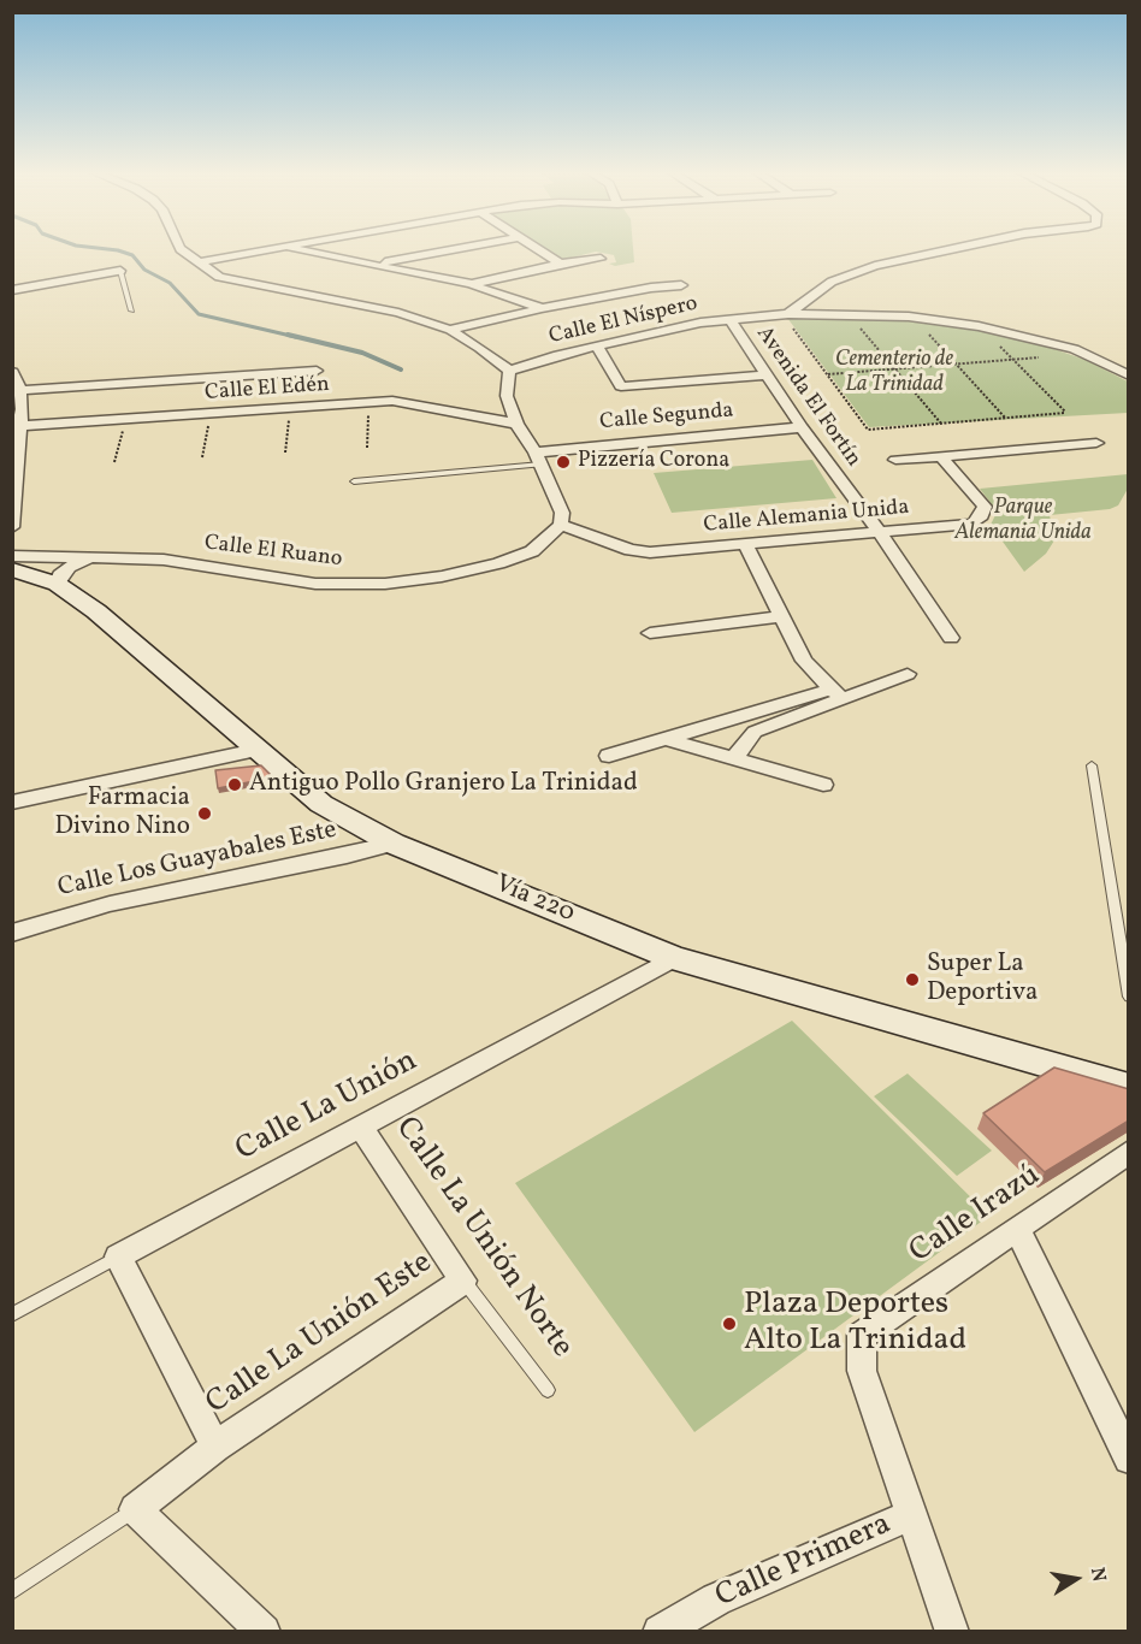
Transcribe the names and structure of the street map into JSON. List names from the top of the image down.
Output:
{
  "streets": {
    "main road": ["Vía 220"],
    "street": [
      "Calle El Níspero",
      "Calle El Edén",
      "Avenida El Fortín",
      "Calle Segunda",
      "Calle Alemania Unida",
      "Calle El Ruano",
      "Calle Los Guayabales Este",
      "Calle La Unión",
      "Calle Irazú",
      "Calle La Unión Norte",
      "Calle La Unión Este",
      "Calle Primera"
    ]
  },
  "crossings": [
    ["Calle El Níspero", "Avenida El Fortín"],
    ["Avenida El Fortín", "Calle Segunda"],
    ["Avenida El Fortín", "Calle Alemania Unida"],
    ["Calle Alemania Unida", "Calle El Ruano"],
    ["Calle El Ruano", "Vía 220"],
    ["Calle Los Guayabales Este", "Vía 220"],
    ["Vía 220", "Calle La Unión"],
    ["Calle La Unión", "Calle La Unión Norte"],
    ["Calle Irazú", "Calle Primera"],
    ["Calle La Unión Norte", "Calle La Unión Este"]
  ],
  "parks": ["Cementerio de La Trinidad", "Parque Alemania Unida"],
  "places": [
    "Pizzería Corona",
    "Antiguo Pollo Granjero La Trinidad",
    "Farmacia Divino Nino",
    "Super La Deportiva",
    "Plaza Deportes Alto La Trinidad"
  ],
  "north": "right"
}
